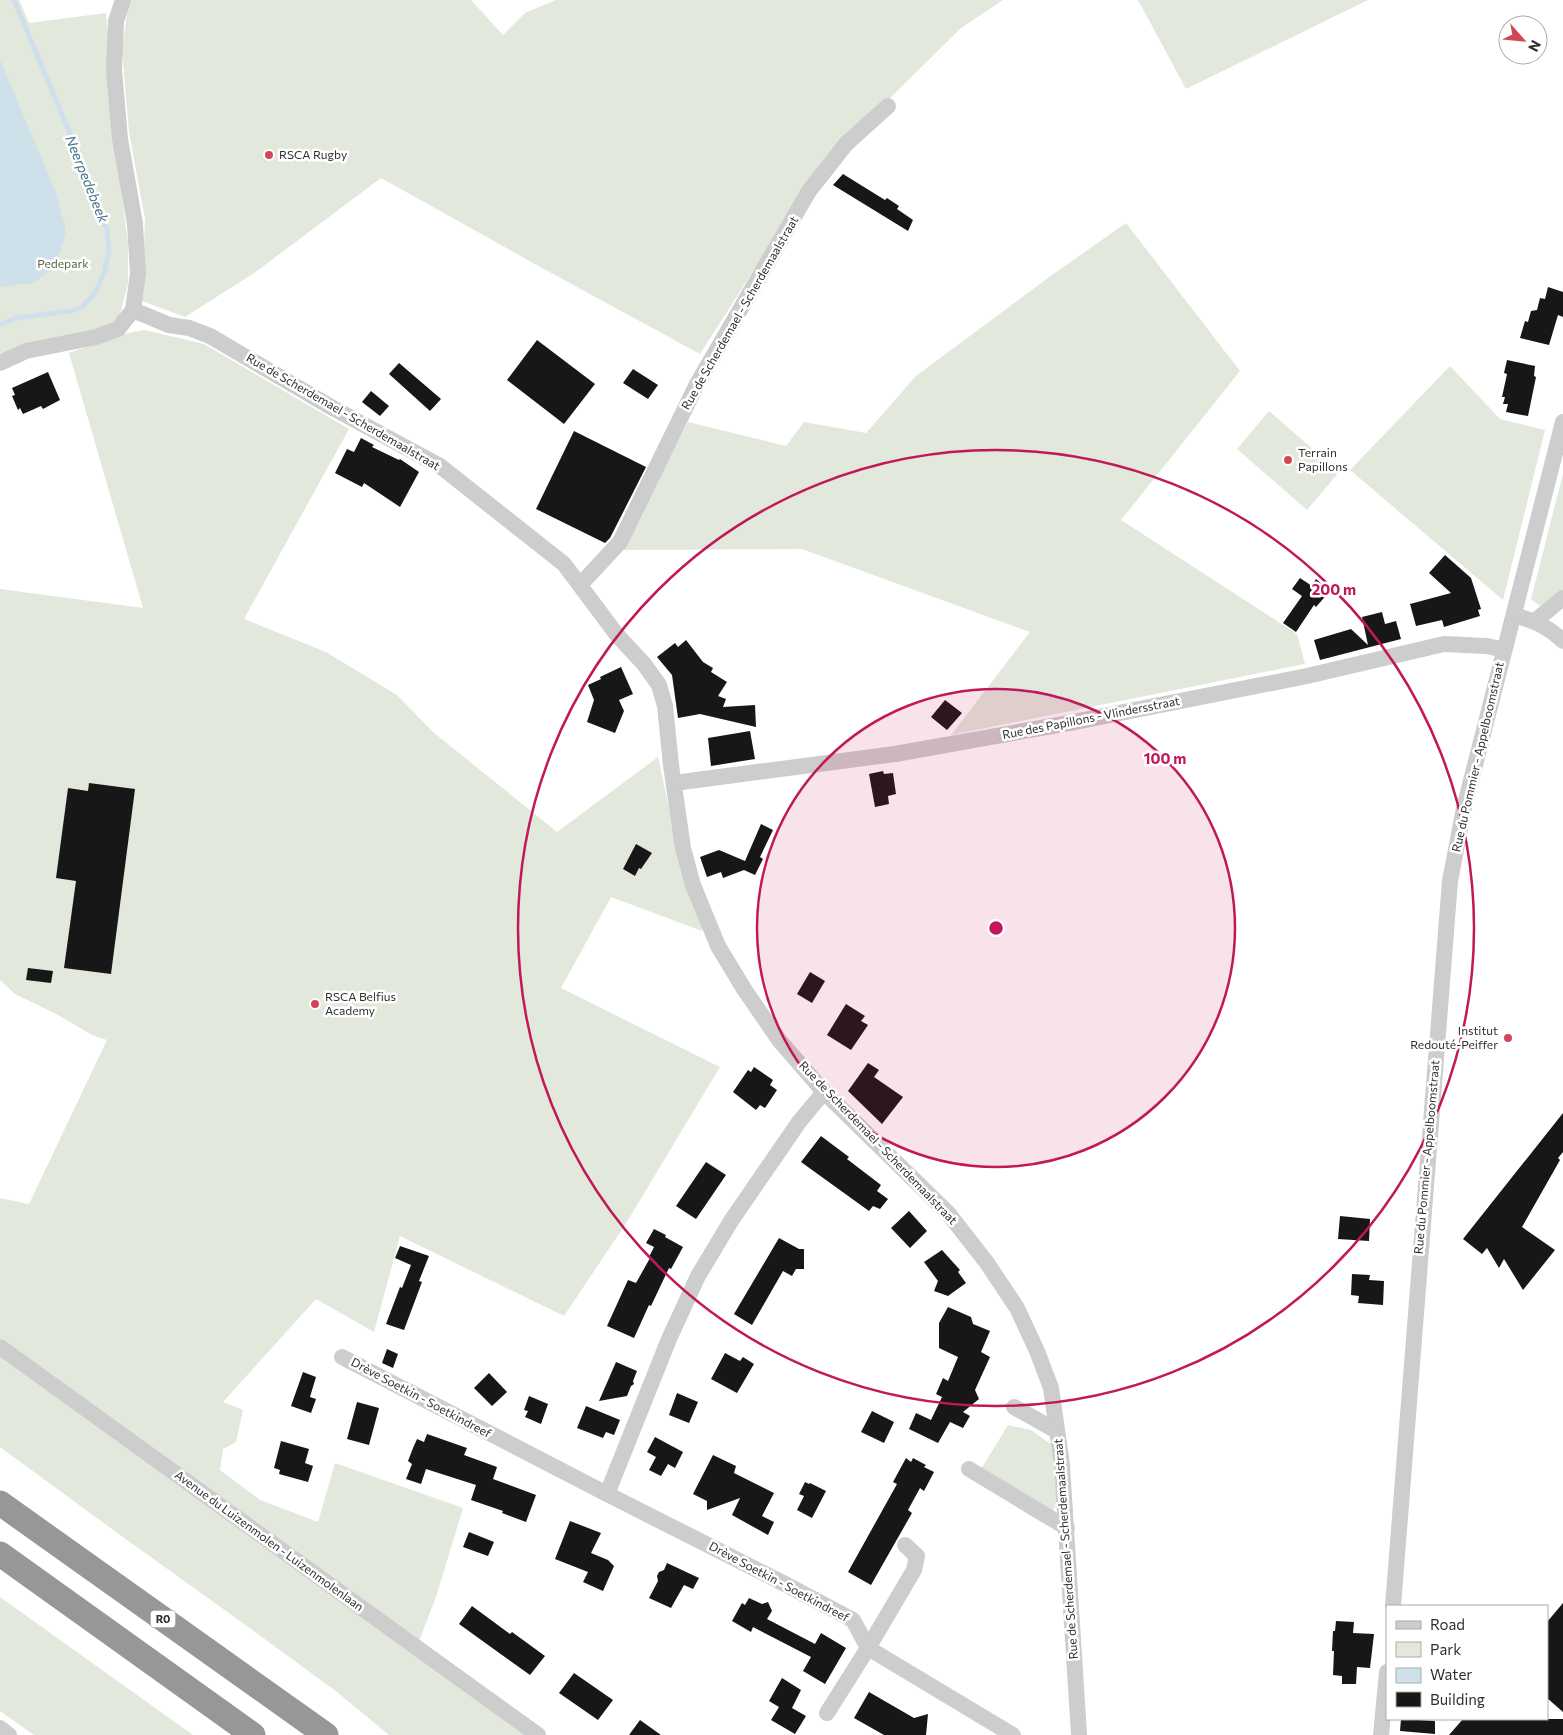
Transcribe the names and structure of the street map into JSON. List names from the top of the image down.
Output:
{
  "streets": {
    "highway": ["R0"],
    "street": [
      "Rue de Scherdemael - Scherdemaalstraat",
      "Rue des Papillons - Vlindersstraat",
      "Rue du Pommier - Appelboomstraat",
      "Drève Soetkin - Soetkindreef",
      "Avenue du Luizenmolen - Luizenmolenlaan"
    ]
  },
  "crossings": [
    ["Rue de Scherdemael - Scherdemaalstraat", "Rue des Papillons - Vlindersstraat"],
    ["Rue des Papillons - Vlindersstraat", "Rue du Pommier - Appelboomstraat"]
  ],
  "water": ["Neerpedebeek"],
  "parks": ["Pedepark"],
  "places": [
    "RSCA Rugby",
    "Terrain Papillons",
    "RSCA Belfius Academy",
    "Institut Redouté-Peiffer"
  ],
  "legend": [
    "Road",
    "Park",
    "Water",
    "Building"
  ],
  "north": "bottom right",
  "rings": ["200 m", "100 m"]
}
